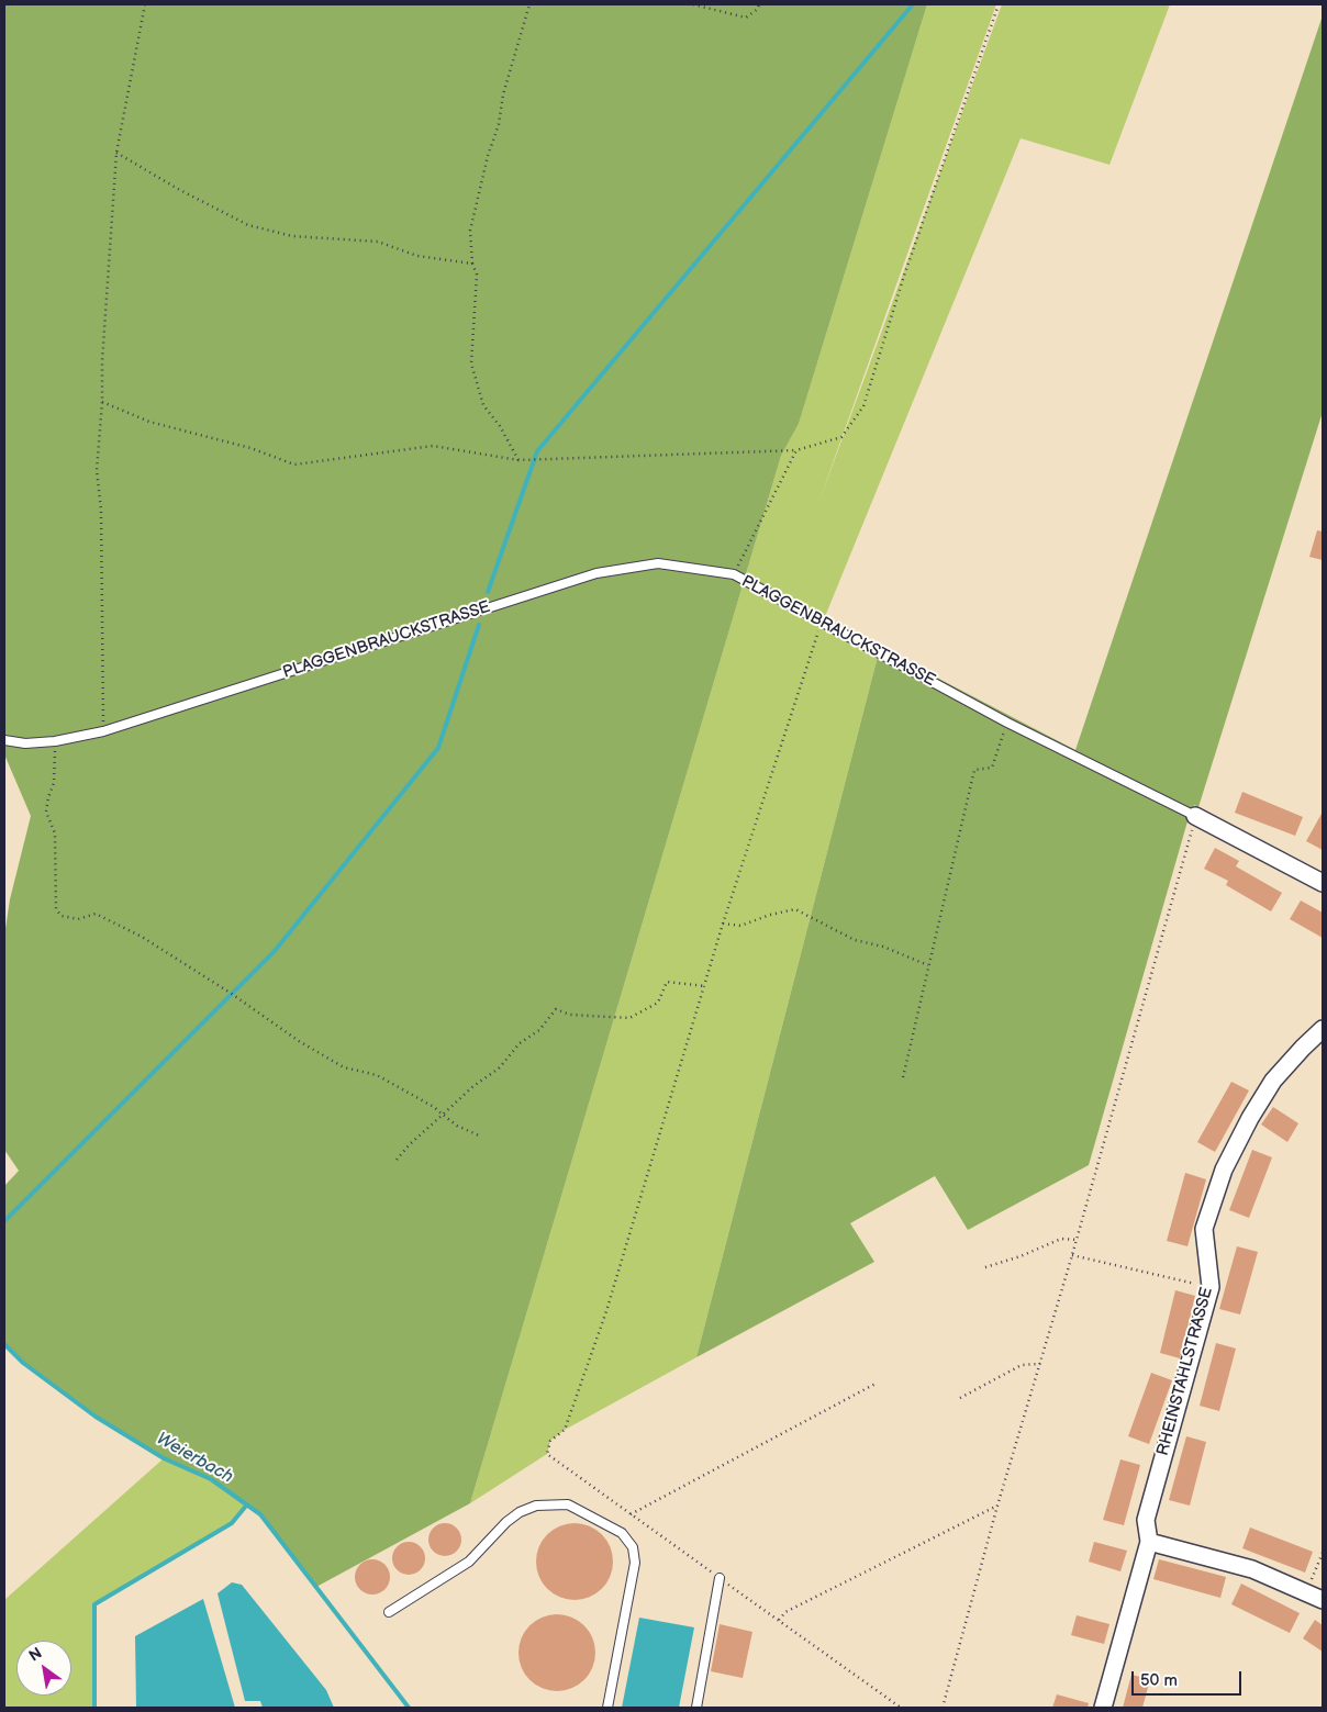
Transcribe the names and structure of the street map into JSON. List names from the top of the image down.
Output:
{
  "streets": {
    "street": ["PLAGGENBRAUCKSTRASSE", "RHEINSTAHLSTRASSE"]
  },
  "water": ["Weierbach"],
  "scale_bar": "50 m",
  "north": "top left"
}
